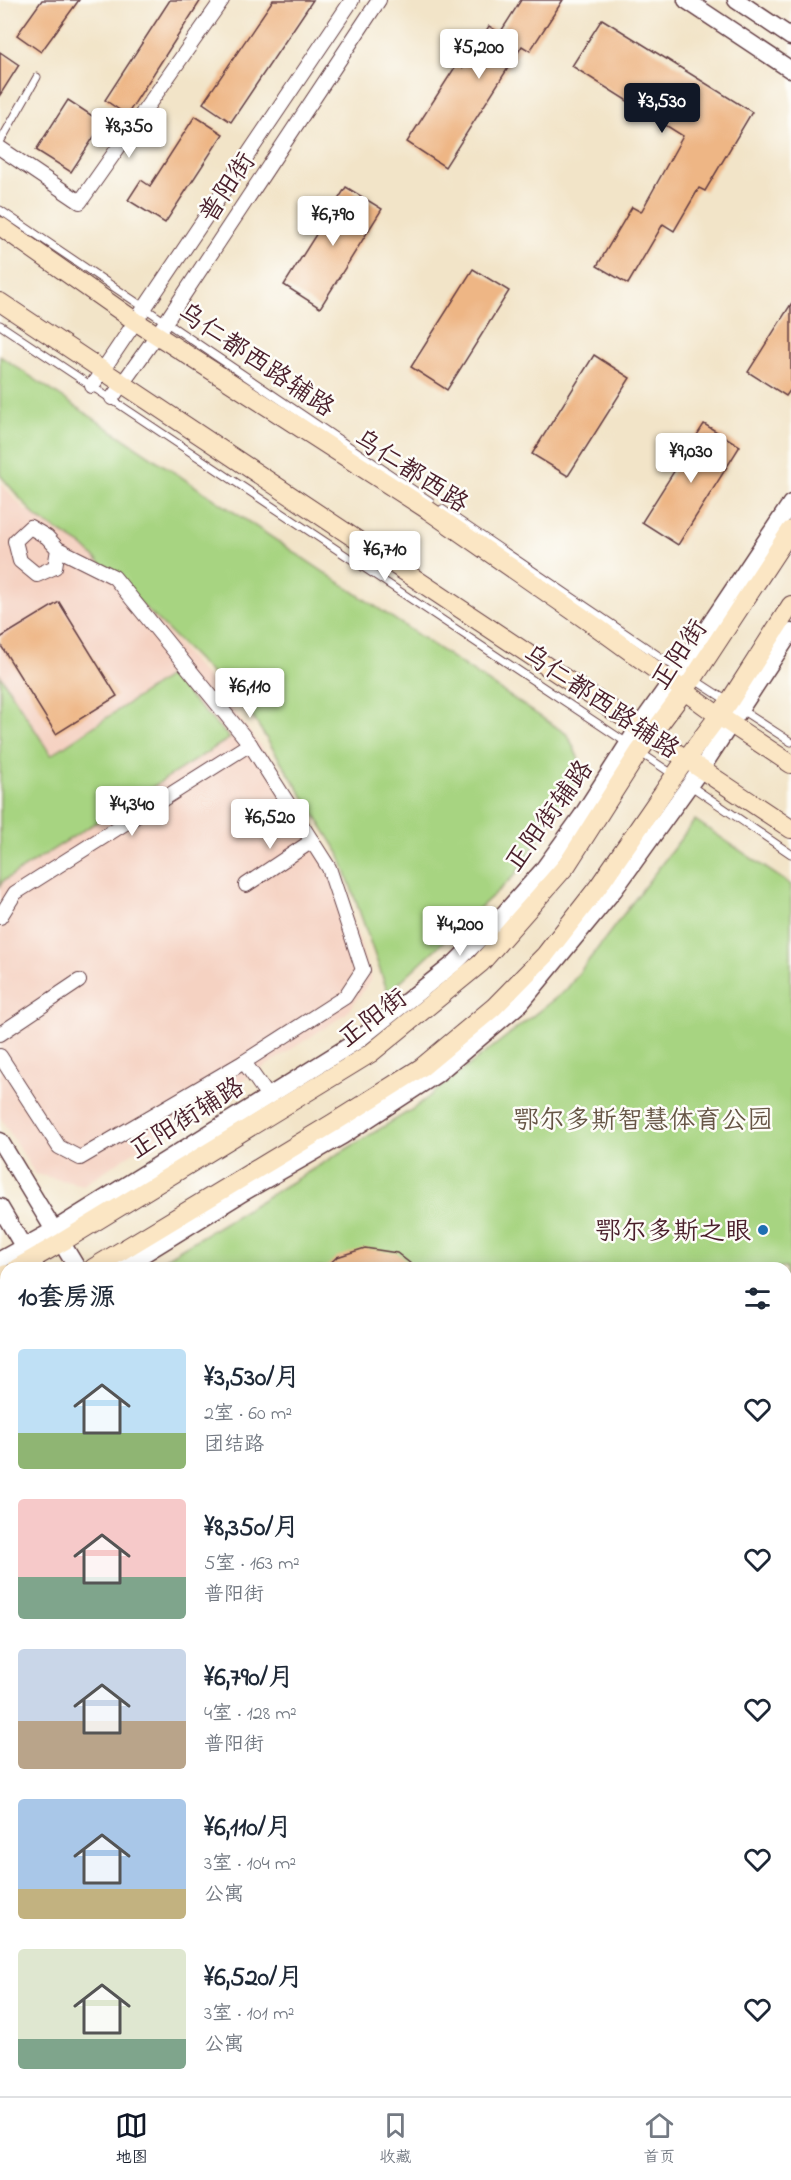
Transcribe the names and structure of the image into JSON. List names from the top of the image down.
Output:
{
  "streets": {
    "main road": ["乌仁都西路", "正阳街"],
    "street": ["普阳街", "正阳街辅路"],
    "lane": ["乌仁都西路辅路"]
  },
  "crossings": [
    ["普阳街", "乌仁都西路辅路"],
    ["普阳街", "乌仁都西路"],
    ["乌仁都西路辅路", "乌仁都西路"],
    ["乌仁都西路辅路", "正阳街"],
    ["乌仁都西路辅路", "正阳街辅路"],
    ["乌仁都西路", "正阳街"],
    ["正阳街", "正阳街辅路"]
  ],
  "parks": ["鄂尔多斯智慧体育公园"],
  "places": ["鄂尔多斯之眼"],
  "page": {
    "price": [
      "¥5,200",
      "¥3,530",
      "¥8,350",
      "¥6,790",
      "¥9,030",
      "¥6,710",
      "¥6,110",
      "¥4,340",
      "¥6,520",
      "¥4,200"
    ],
    "heading": "10套房源",
    "list": [
      {
        "name": "¥3,530/月",
        "note": "2室 · 60 m² · 团结路"
      },
      {
        "name": "¥8,350/月",
        "note": "5室 · 163 m² · 普阳街"
      },
      {
        "name": "¥6,790/月",
        "note": "4室 · 128 m² · 普阳街"
      },
      {
        "name": "¥6,110/月",
        "note": "3室 · 104 m² · 公寓"
      },
      {
        "name": "¥6,520/月",
        "note": "3室 · 101 m² · 公寓"
      }
    ],
    "tabs": ["地图", "收藏", "首页"]
  }
}
